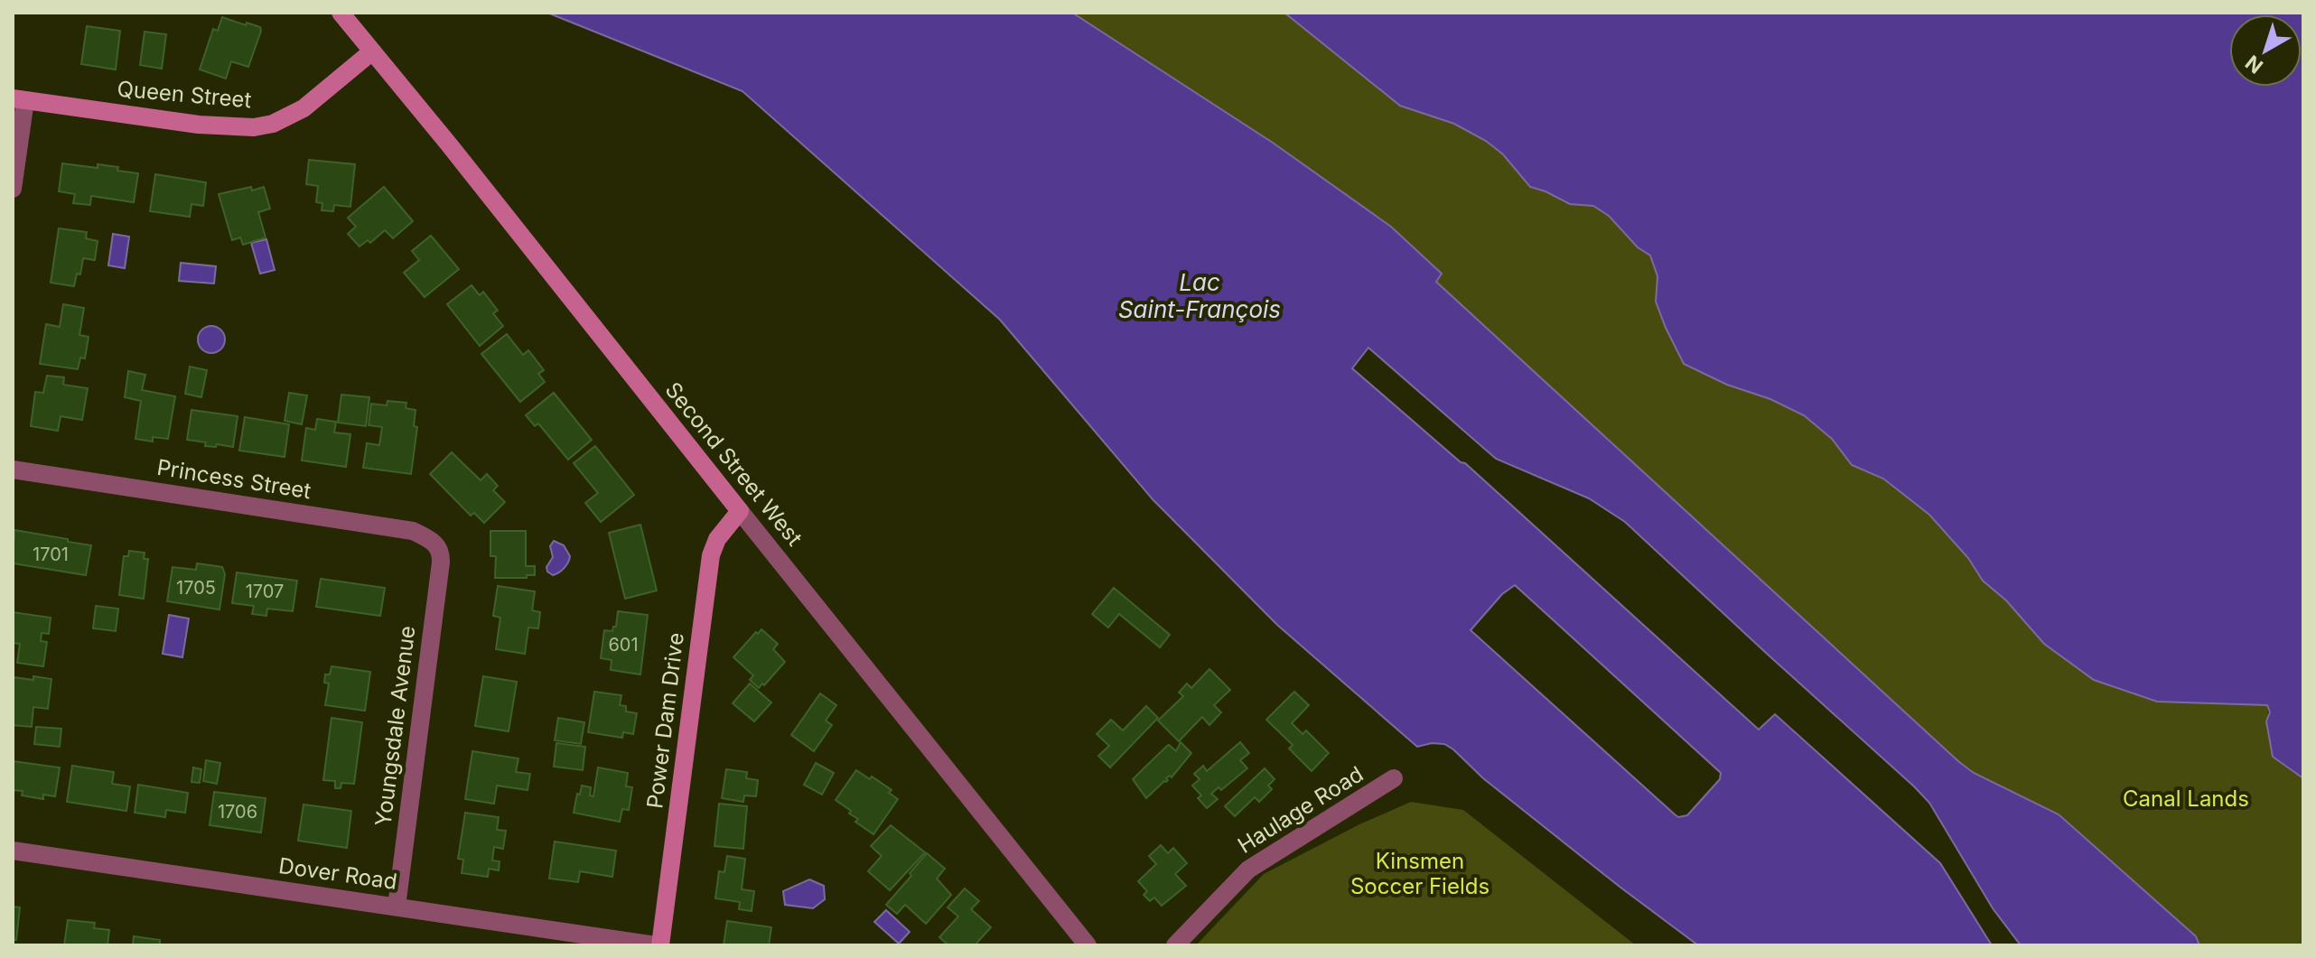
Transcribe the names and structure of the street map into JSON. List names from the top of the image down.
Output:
{
  "streets": {
    "main road": ["Queen Street", "Second Street West", "Power Dam Drive"],
    "street": [
      "Princess Street",
      "Youngsdale Avenue",
      "Haulage Road",
      "Dover Road"
    ]
  },
  "crossings": [
    ["Queen Street", "Second Street West"],
    ["Second Street West", "Power Dam Drive"],
    ["Princess Street", "Youngsdale Avenue"],
    ["Power Dam Drive", "Dover Road"],
    ["Youngsdale Avenue", "Dover Road"]
  ],
  "water": ["Lac Saint-François"],
  "parks": ["Canal Lands", "Kinsmen Soccer Fields"],
  "house_numbers": [
    "1701",
    "1705",
    "1707",
    "601",
    "1706"
  ],
  "north": "bottom left"
}
